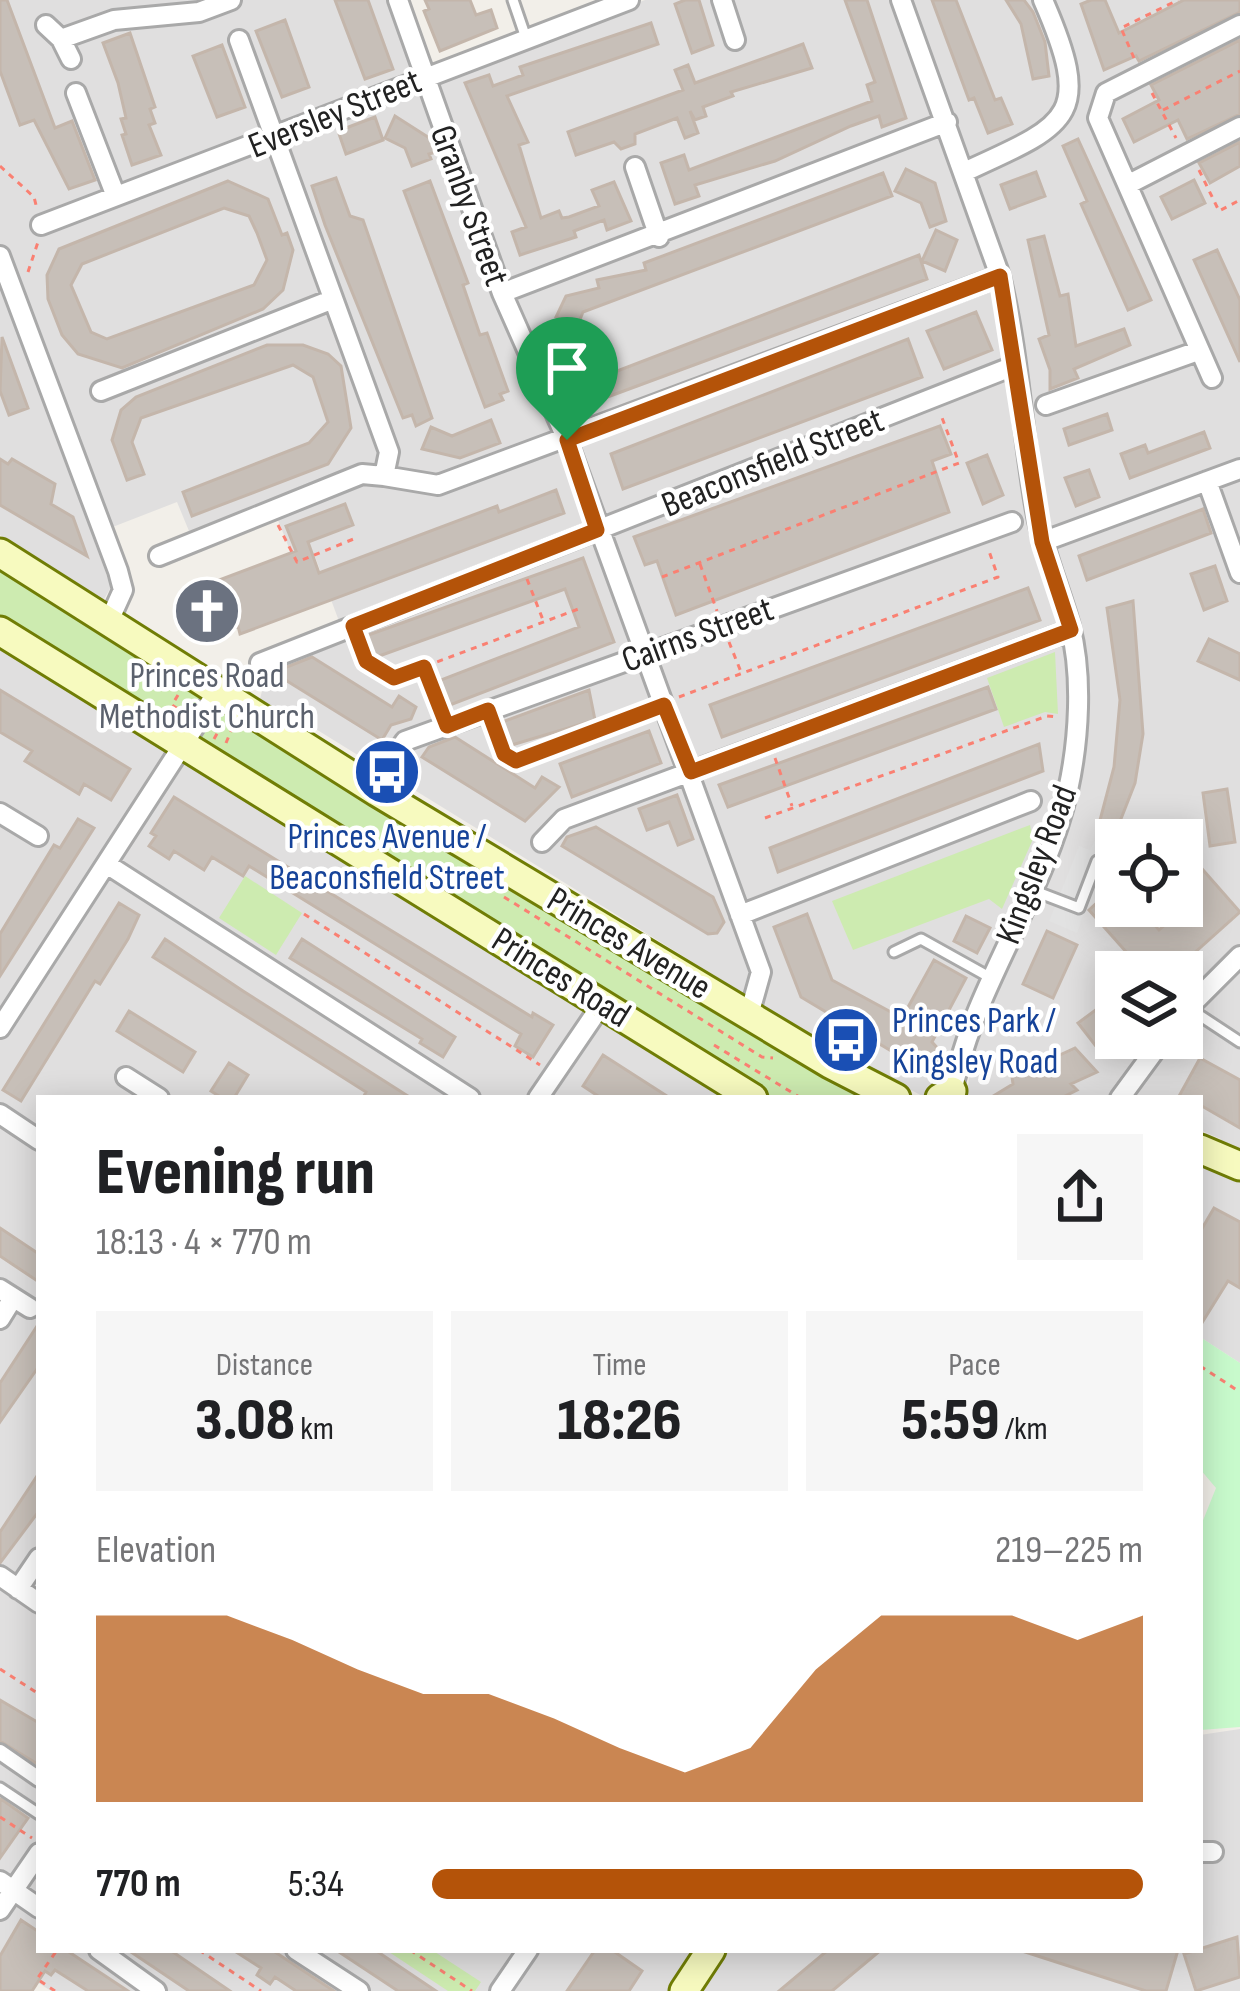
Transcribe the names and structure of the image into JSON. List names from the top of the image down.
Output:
{
  "streets": {
    "main road": ["Princes Avenue", "Princes Road"],
    "street": [
      "Eversley Street",
      "Granby Street",
      "Beaconsfield Street",
      "Cairns Street",
      "Kingsley Road"
    ]
  },
  "crossings": [
    ["Eversley Street", "Granby Street"],
    ["Granby Street", "Beaconsfield Street"],
    ["Granby Street", "Cairns Street"],
    ["Granby Street", "Princes Avenue"],
    ["Beaconsfield Street", "Kingsley Road"]
  ],
  "places": {
    "church": ["Princes Road Methodist Church"],
    "bus stop": ["Princes Avenue / Beaconsfield Street", "Princes Park / Kingsley Road"]
  },
  "page": {
    "heading": ["Evening run", "18:13 · 4 × 770 m"],
    "stats": [
      ["Distance", "3.08 km"],
      ["Time", "18:26"],
      ["Pace", "5:59 /km"]
    ],
    "chart": ["Elevation", "219–225 m"],
    "list": [
      {
        "name": "770 m",
        "note": "5:34"
      }
    ]
  }
}
